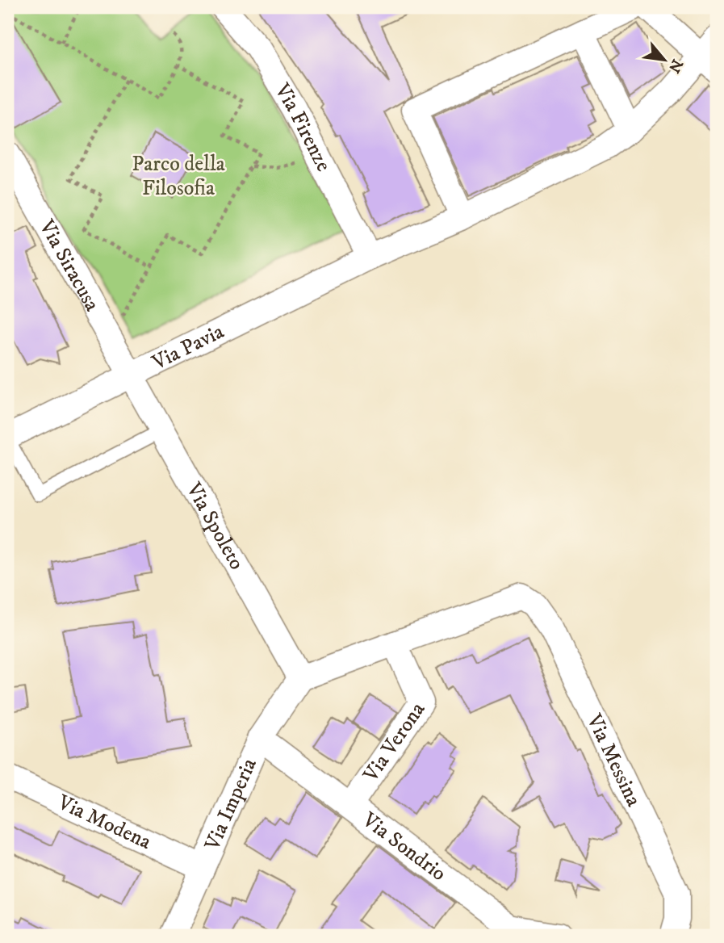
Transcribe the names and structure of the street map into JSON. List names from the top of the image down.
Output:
{
  "streets": {
    "street": [
      "Via Firenze",
      "Via Siracusa",
      "Via Pavia",
      "Via Spoleto",
      "Via Verona",
      "Via Messina",
      "Via Imperia",
      "Via Modena",
      "Via Sondrio"
    ]
  },
  "crossings": [
    ["Via Firenze", "Via Pavia"],
    ["Via Siracusa", "Via Pavia"],
    ["Via Siracusa", "Via Spoleto"],
    ["Via Pavia", "Via Spoleto"],
    ["Via Spoleto", "Via Imperia"],
    ["Via Verona", "Via Messina"],
    ["Via Verona", "Via Sondrio"],
    ["Via Imperia", "Via Modena"],
    ["Via Imperia", "Via Sondrio"]
  ],
  "parks": ["Parco della Filosofia"],
  "north": "bottom right"
}
